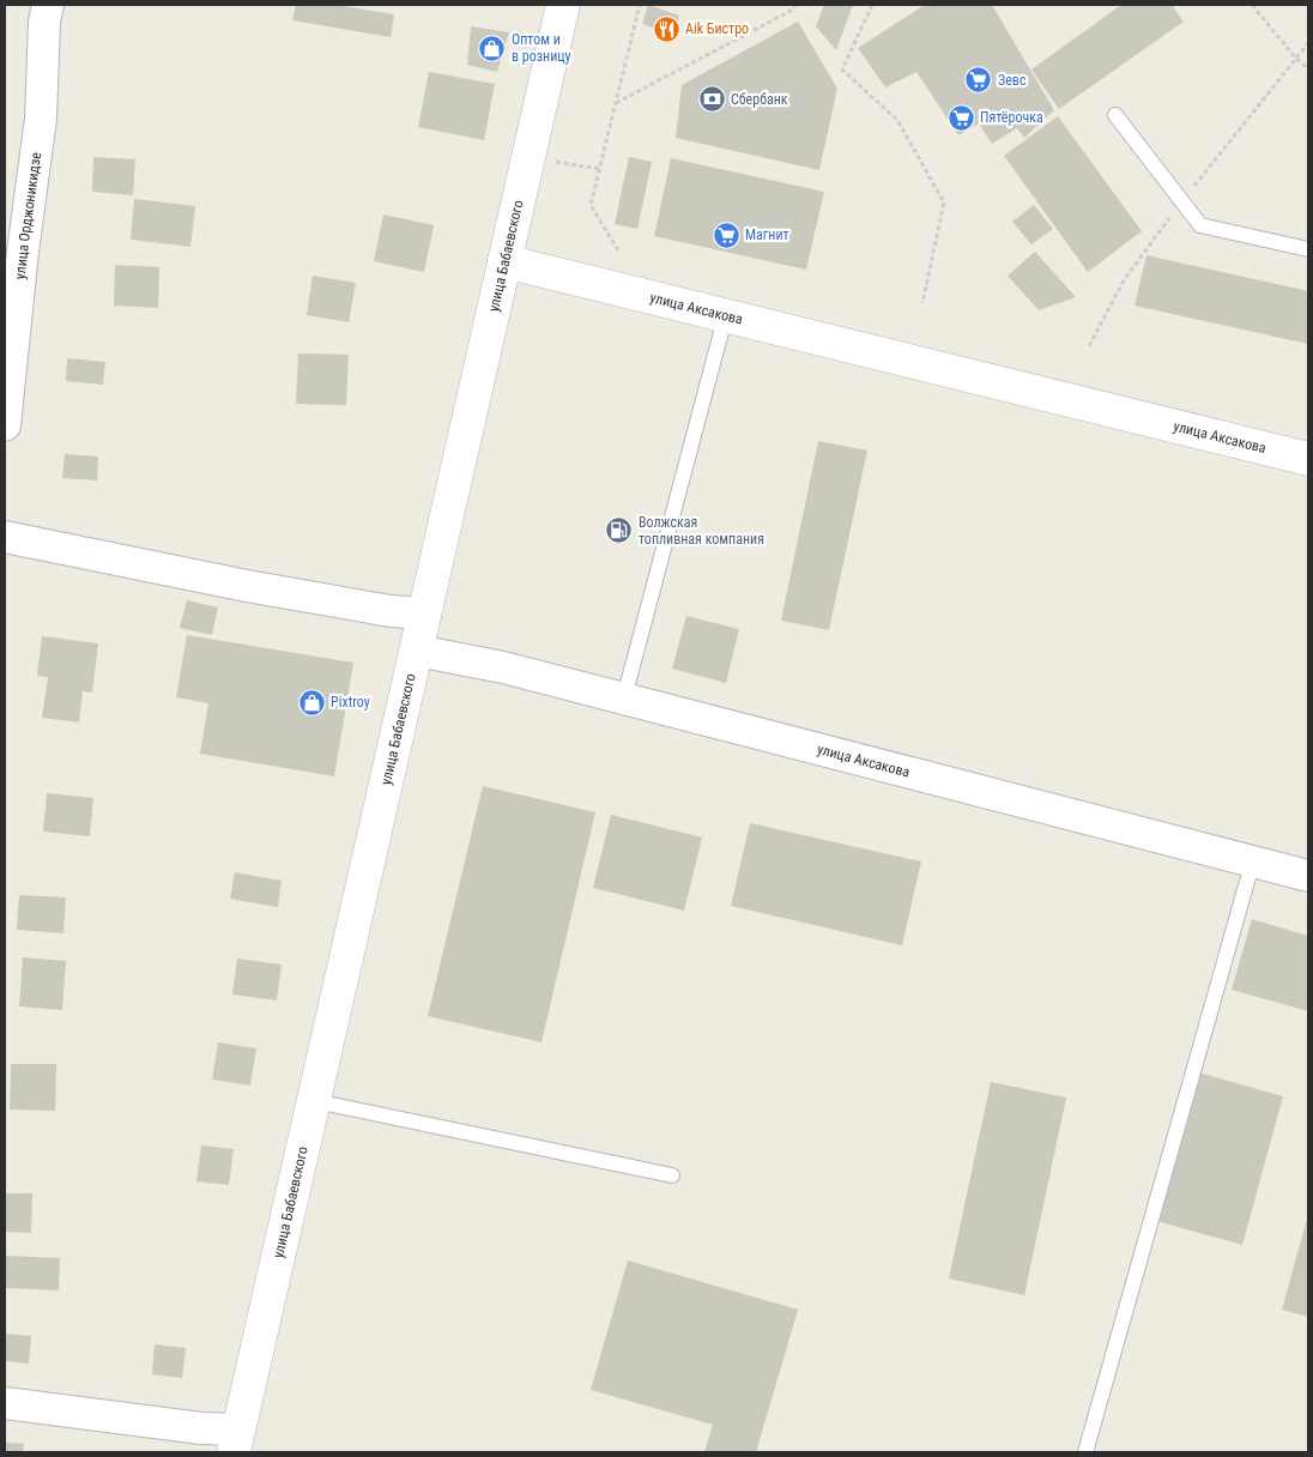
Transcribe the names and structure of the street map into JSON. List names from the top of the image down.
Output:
{
  "streets": {
    "main road": ["улица Бабаевского", "улица Аксакова"],
    "street": ["улица Орджоникидзе"]
  },
  "crossings": [
    ["улица Бабаевского", "улица Аксакова"]
  ],
  "places": {
    "restaurant": ["Aik Бистро"],
    "shop": ["Оптом и в розницу", "Pixtroy"],
    "supermarket": ["Зевс", "Пятёрочка", "Магнит"],
    "bank": ["Сбербанк"],
    "fuel station": ["Волжская топливная компания"]
  }
}
